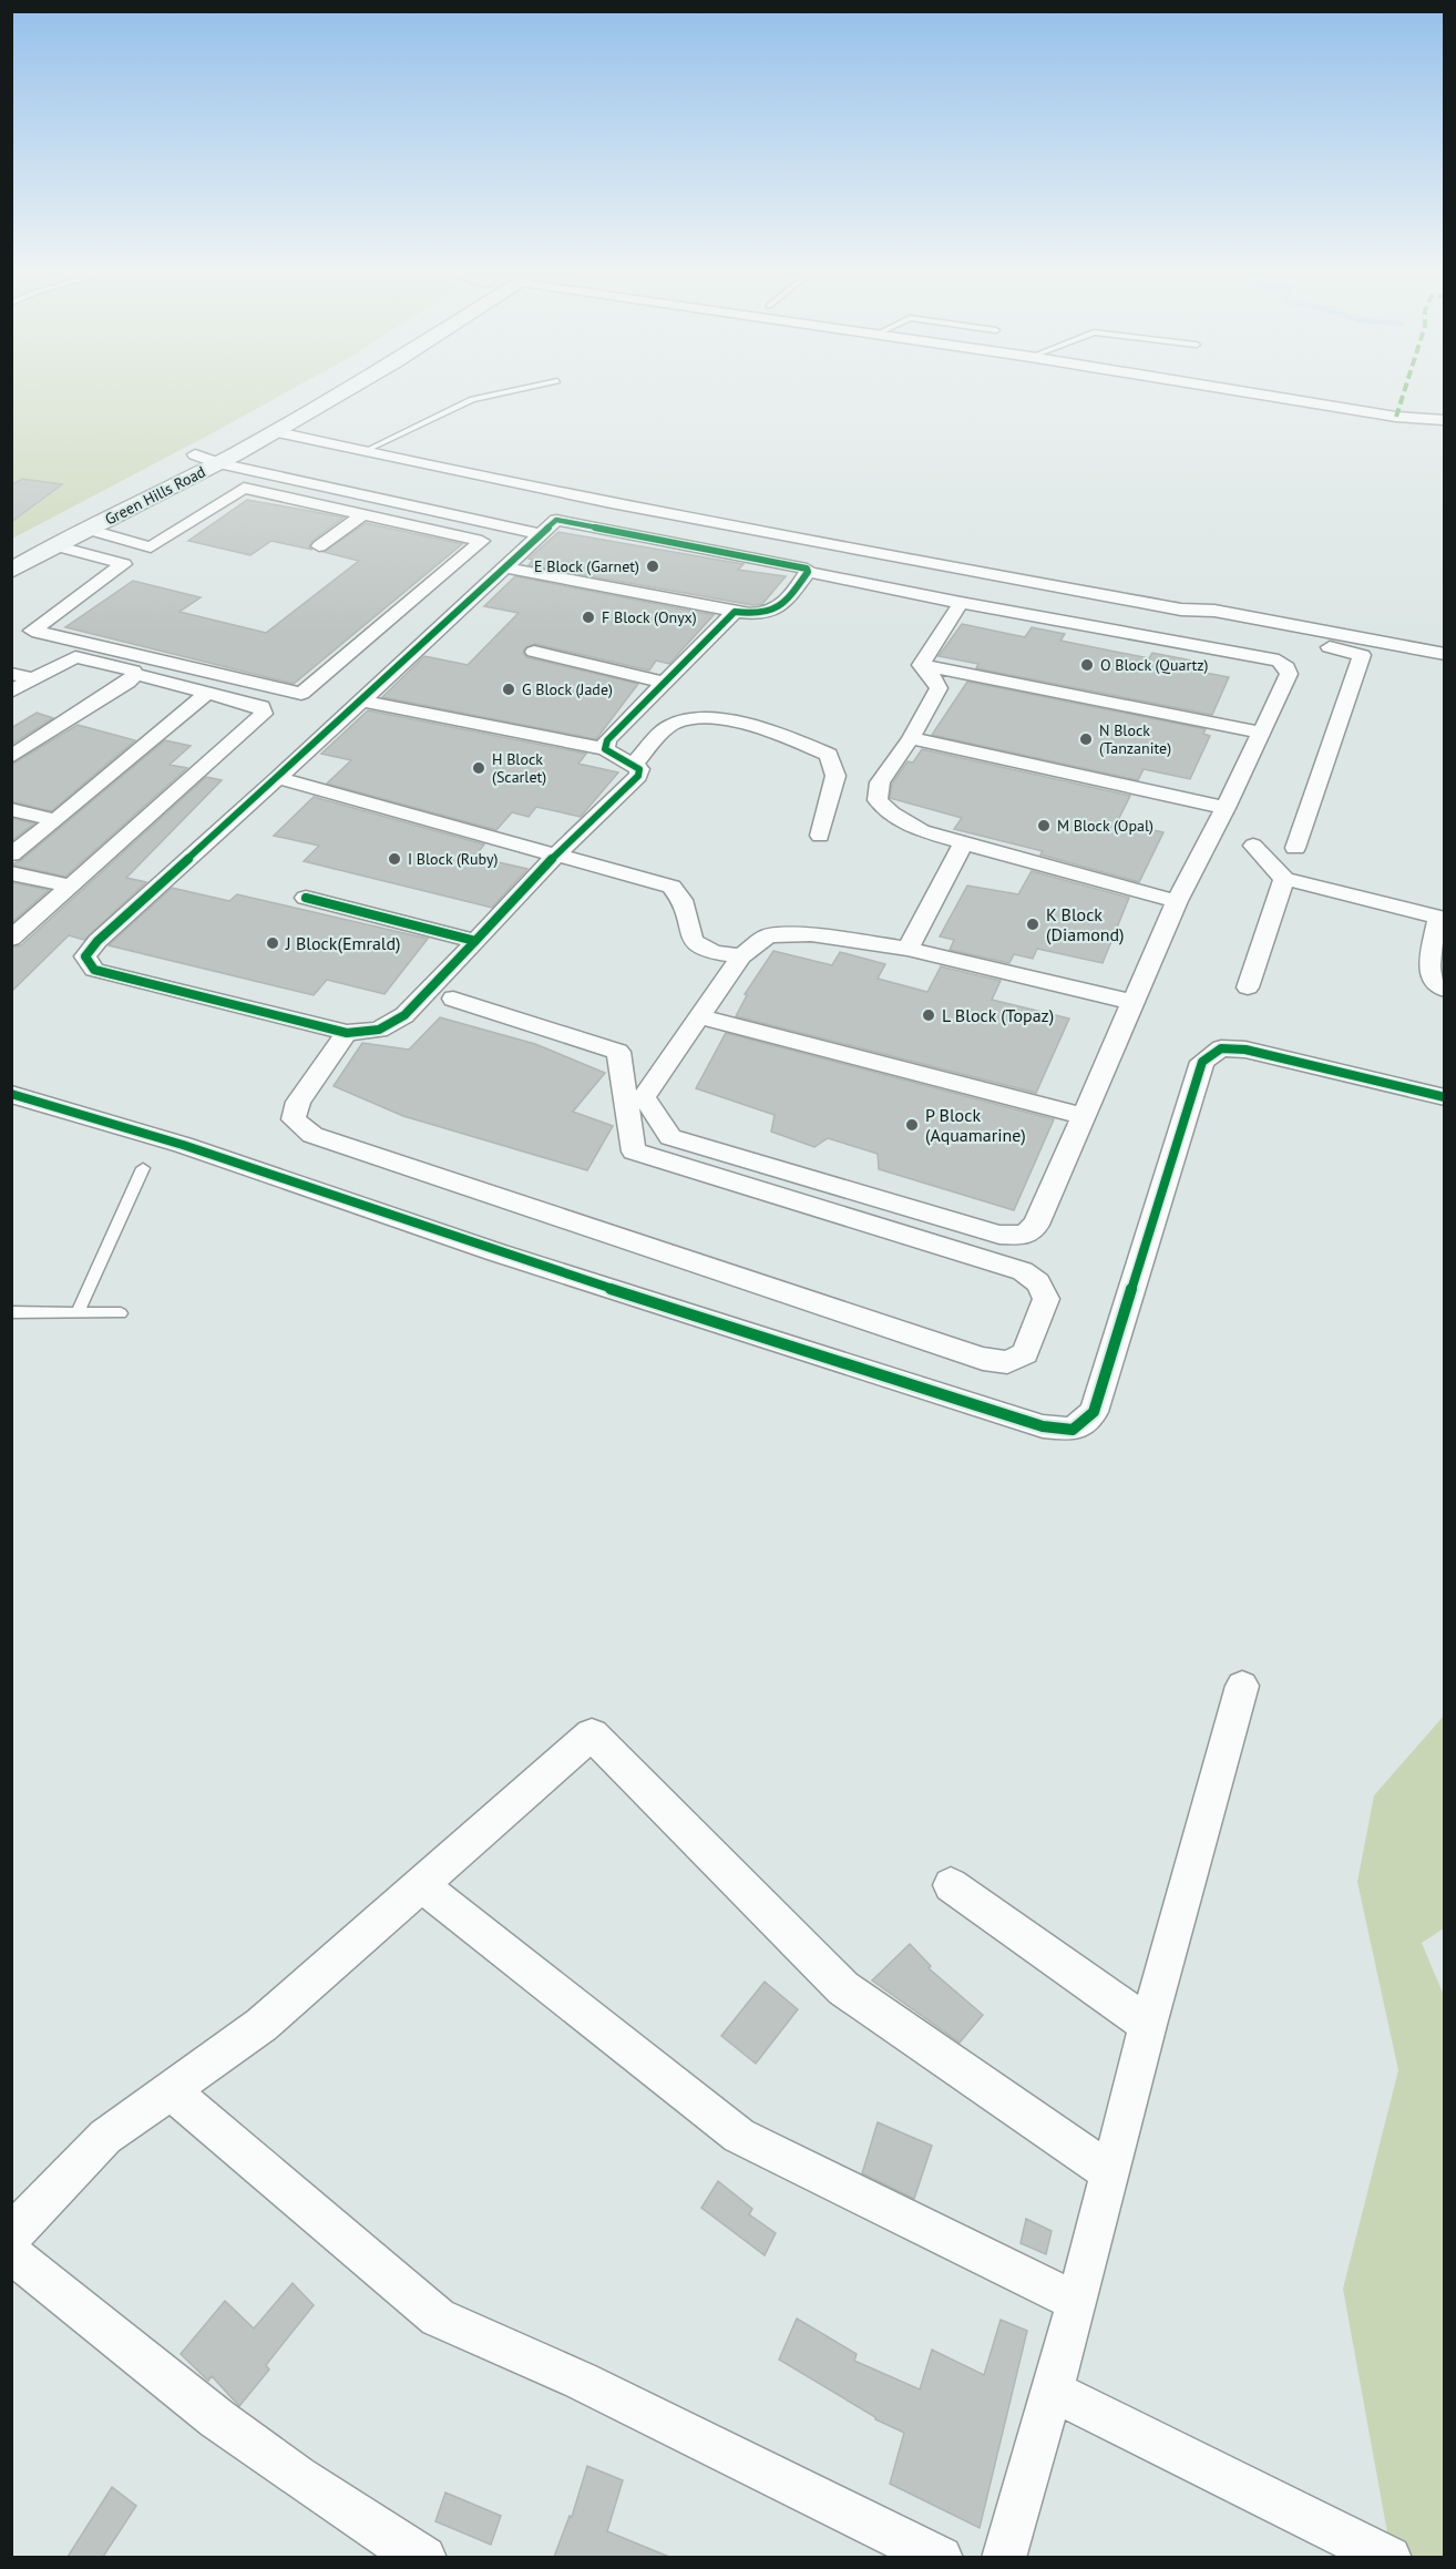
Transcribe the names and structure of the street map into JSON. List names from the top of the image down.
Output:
{
  "streets": {
    "street": ["Green Hills Road"]
  },
  "places": [
    "E Block (Garnet)",
    "F Block (Onyx)",
    "O Block (Quartz)",
    "G Block (Jade)",
    "N Block (Tanzanite)",
    "H Block (Scarlet)",
    "M Block (Opal)",
    "I Block (Ruby)",
    "K Block (Diamond)",
    "J Block(Emrald)",
    "L Block (Topaz)",
    "P Block (Aquamarine)"
  ]
}
